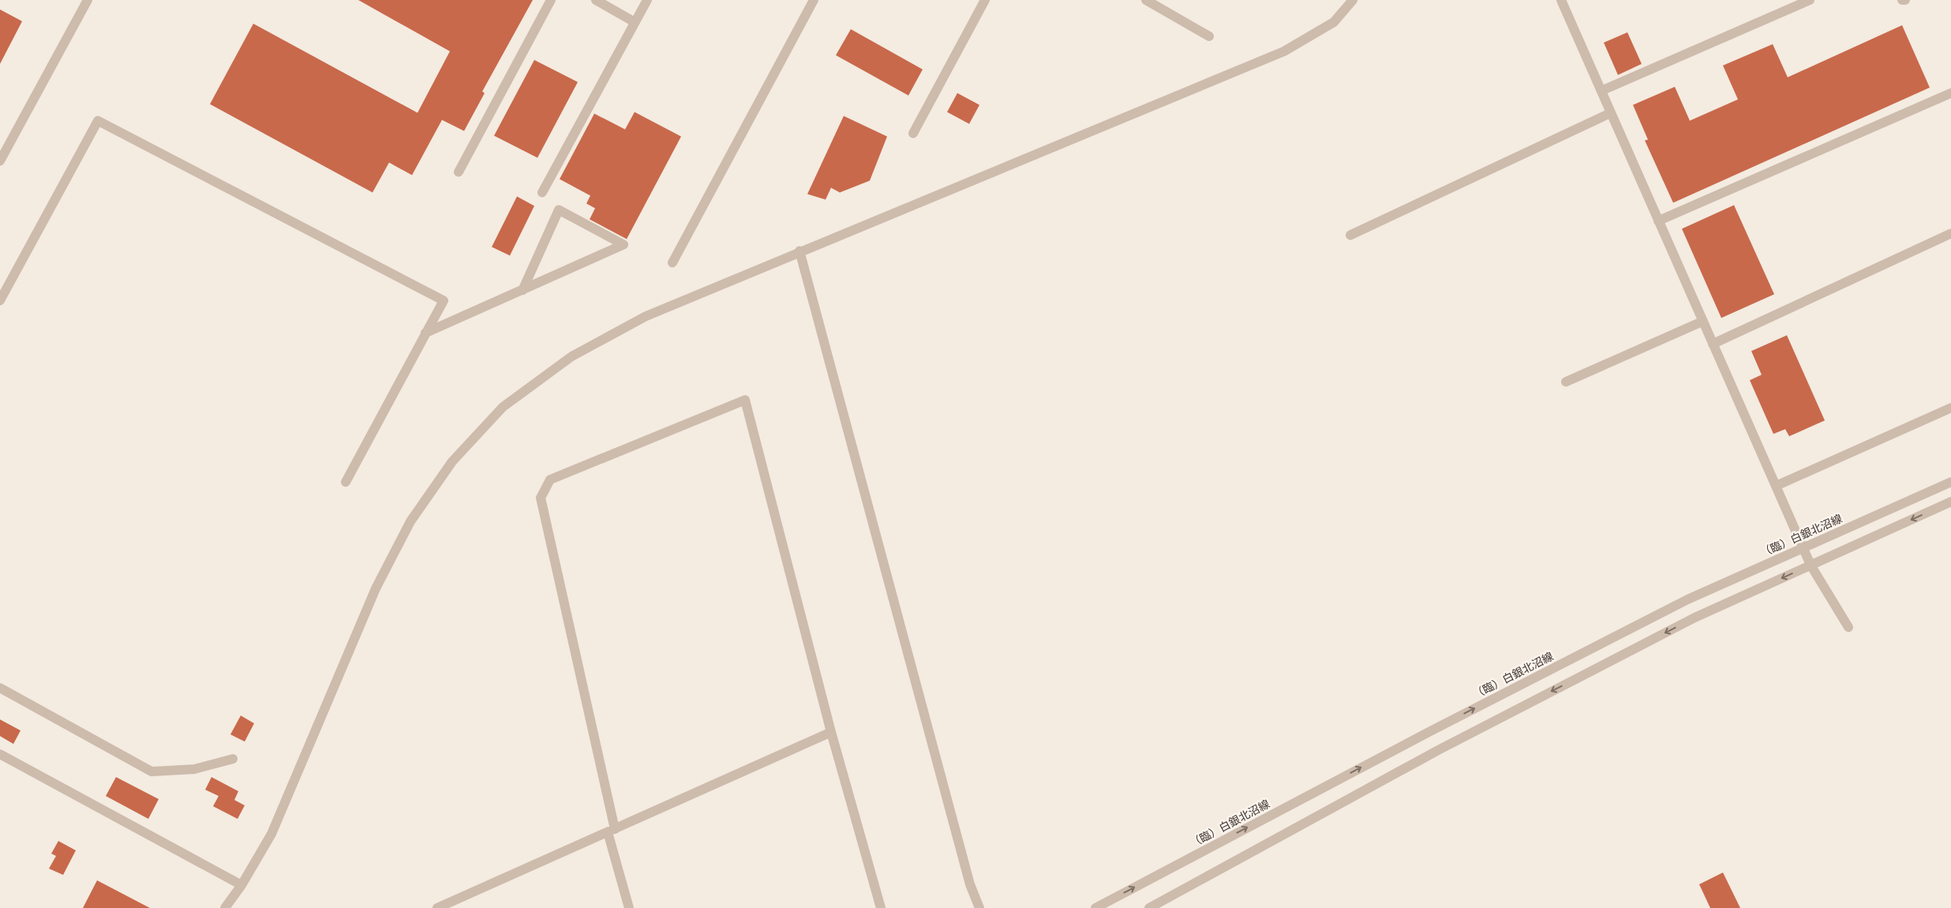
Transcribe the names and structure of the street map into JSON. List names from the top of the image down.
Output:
{
  "streets": {
    "street": ["（臨）白銀北沼線"]
  }
}
